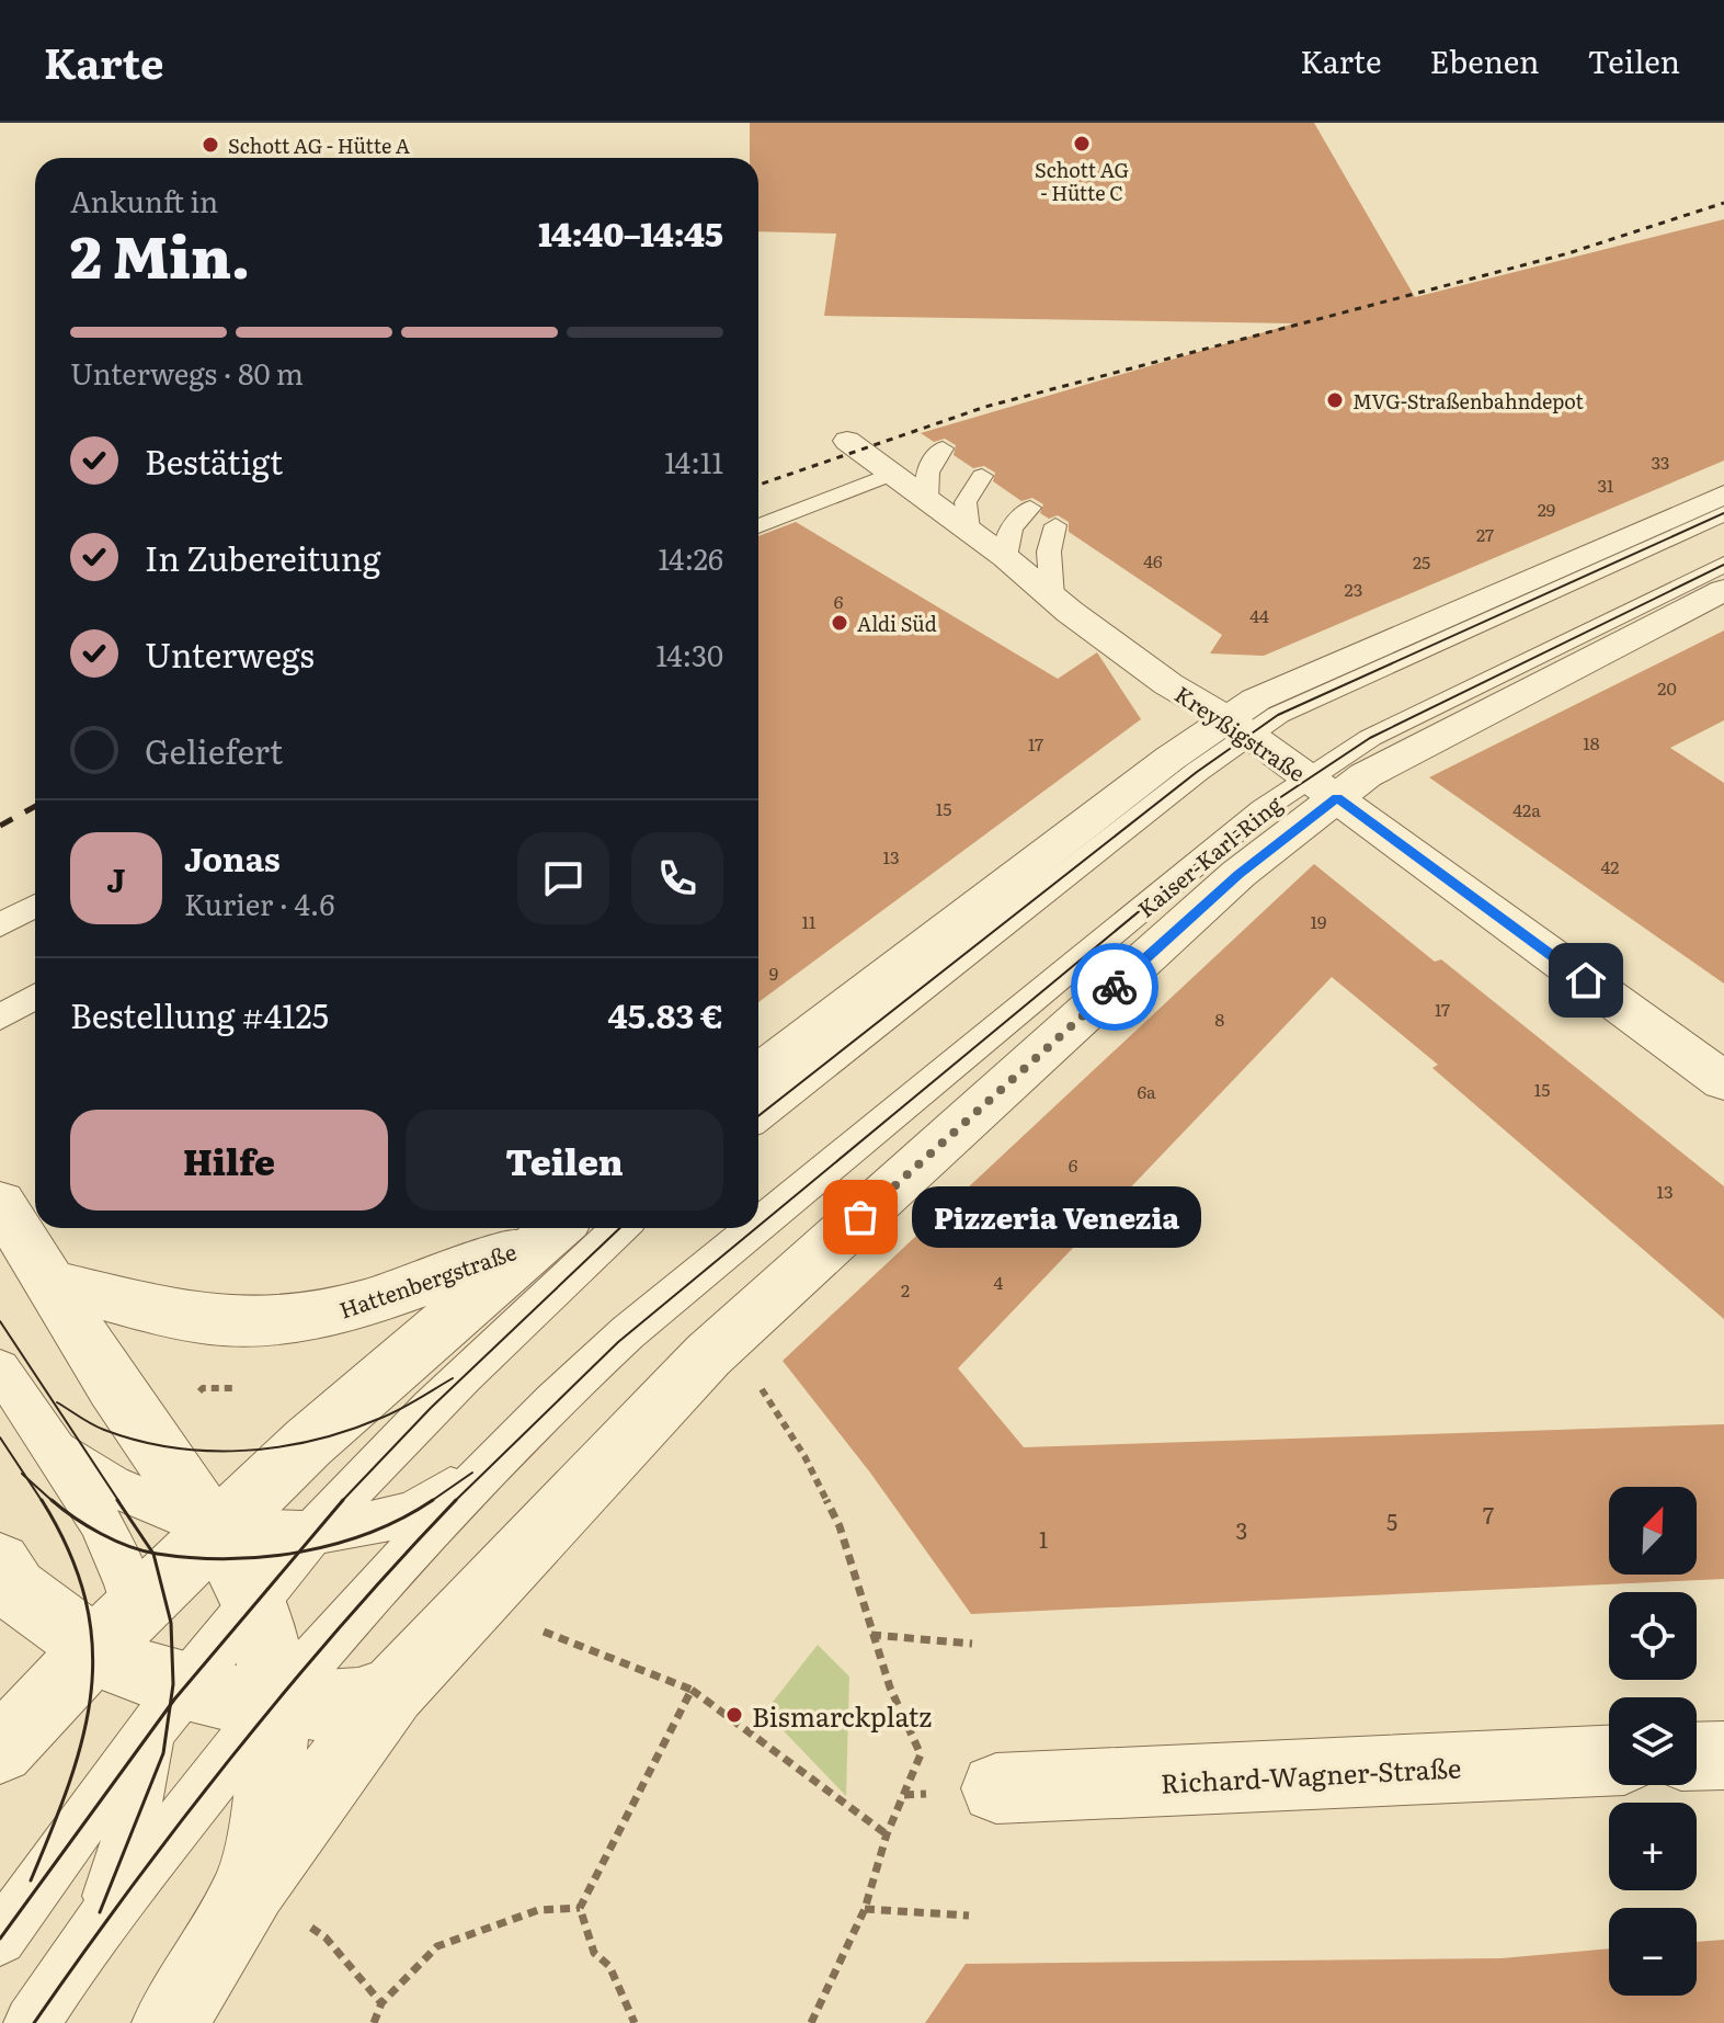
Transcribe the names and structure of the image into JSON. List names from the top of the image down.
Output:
{
  "streets": {
    "street": [
      "Kreyßigstraße",
      "Kaiser-Karl-Ring",
      "Hattenbergstraße",
      "Richard-Wagner-Straße"
    ]
  },
  "crossings": [
    ["Kreyßigstraße", "Kaiser-Karl-Ring"]
  ],
  "places": [
    "Schott AG - Hütte C",
    "Schott AG - Hütte A",
    "MVG-Straßenbahndepot",
    "Aldi Süd",
    "Pizzeria Venezia",
    "Bismarckplatz"
  ],
  "house_numbers": [
    "33",
    "31",
    "29",
    "27",
    "46",
    "25",
    "23",
    "6",
    "44",
    "20",
    "18",
    "17",
    "15",
    "42a",
    "13",
    "42",
    "11",
    "19",
    "9",
    "17",
    "8",
    "15",
    "6a",
    "6",
    "13",
    "4",
    "2",
    "7",
    "5",
    "3",
    "1"
  ],
  "north": "top right",
  "page": {
    "header": "Karte",
    "nav": ["Karte", "Ebenen", "Teilen"],
    "heading": ["2 Min.", "Ankunft in", "14:40–14:45"],
    "panel": [
      "Jonas",
      "Kurier · 4.6",
      "Bestellung #4125",
      "45.83 €"
    ],
    "bar": "Unterwegs · 80 m",
    "list": [
      ["Bestätigt", "14:11"],
      ["In Zubereitung", "14:26"],
      ["Unterwegs", "14:30"],
      "Geliefert"
    ],
    "round": "J",
    "buttons": ["Hilfe", "Teilen"],
    "bubble": "Pizzeria Venezia",
    "map_buttons": ["+", "−"]
  }
}
